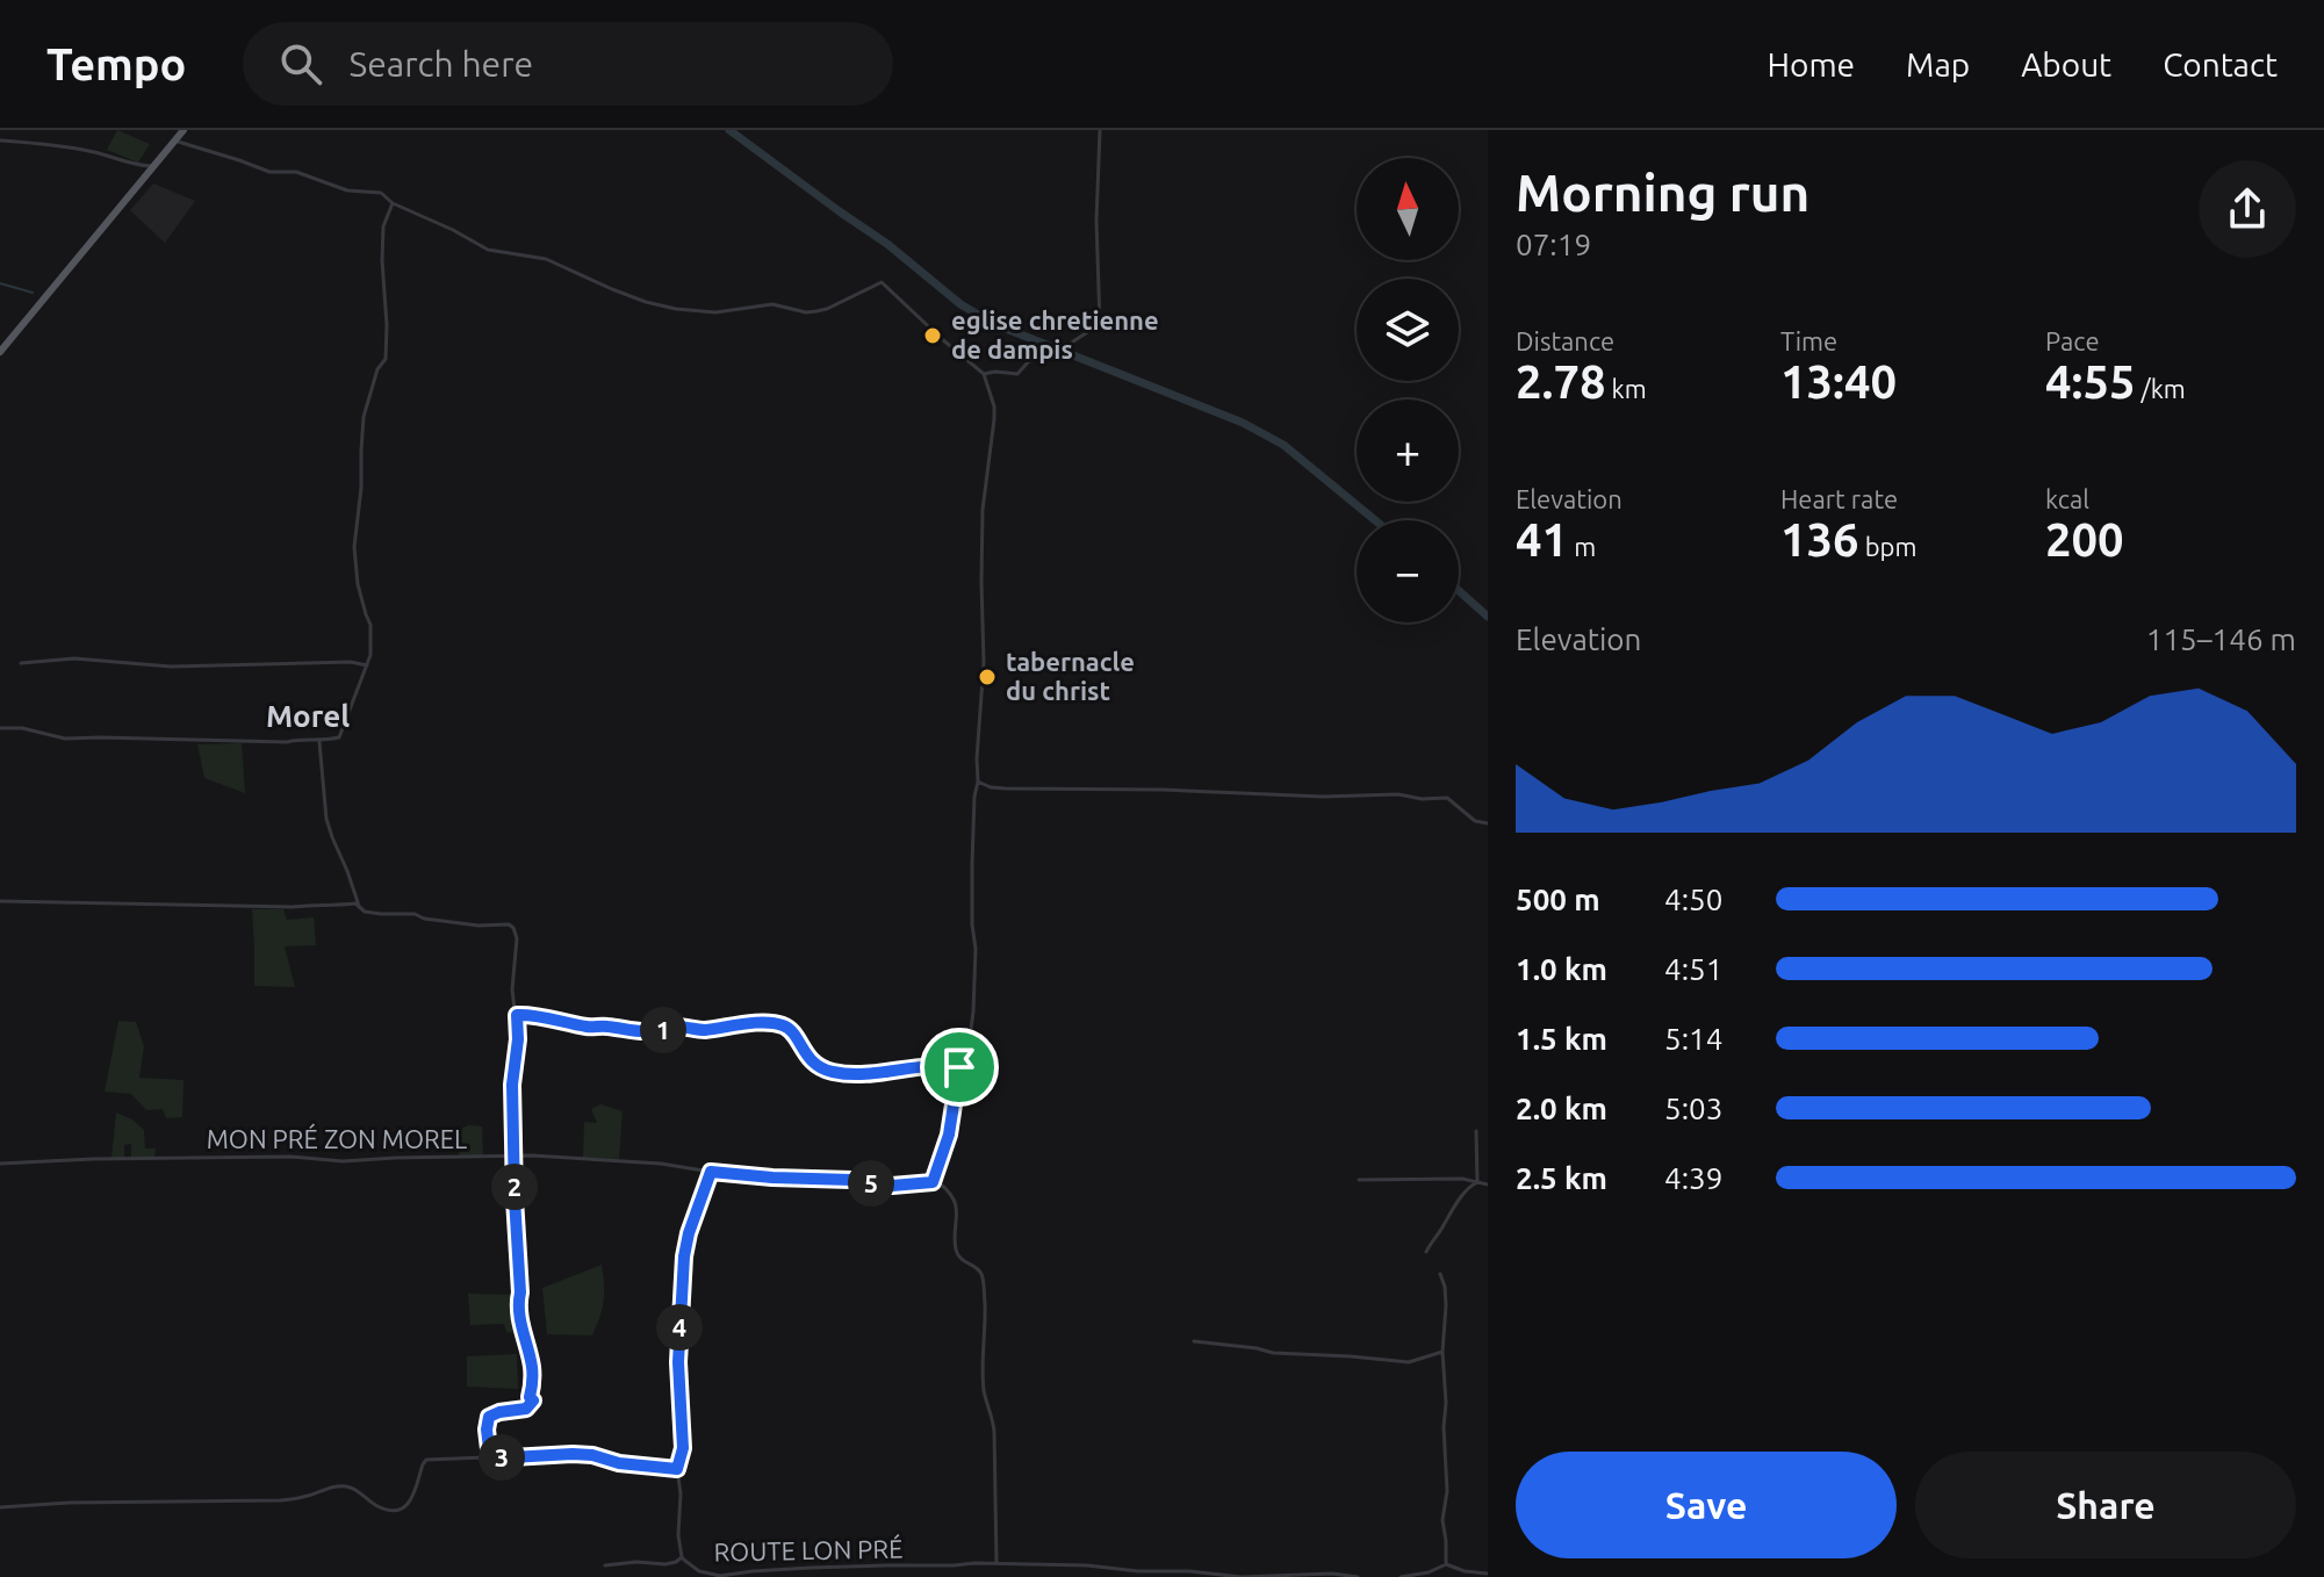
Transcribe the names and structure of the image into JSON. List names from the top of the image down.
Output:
{
  "streets": {
    "street": ["MON PRÉ ZON MOREL", "ROUTE LON PRÉ"]
  },
  "crossings": [
    ["MON PRÉ ZON MOREL", "ROUTE LON PRÉ"]
  ],
  "districts": ["Morel"],
  "places": ["eglise chretienne de dampis", "tabernacle du christ"],
  "north": "top",
  "page": {
    "header": "Tempo",
    "search": "Search here",
    "nav": [
      "Home",
      "Map",
      "About",
      "Contact"
    ],
    "heading": ["Morning run", "07:19"],
    "map_buttons": ["+", "−"],
    "stats": [
      ["Distance", "2.78 km"],
      ["Time", "13:40"],
      ["Pace", "4:55 /km"],
      ["Elevation", "41 m"],
      ["Heart rate", "136 bpm"],
      ["kcal", "200"]
    ],
    "chart": ["Elevation", "115–146 m"],
    "list": [
      {
        "name": "500 m",
        "note": "4:50"
      },
      {
        "name": "1.0 km",
        "note": "4:51"
      },
      {
        "name": "1.5 km",
        "note": "5:14"
      },
      {
        "name": "2.0 km",
        "note": "5:03"
      },
      {
        "name": "2.5 km",
        "note": "4:39"
      }
    ],
    "pins": [
      "1",
      "5",
      "2",
      "4",
      "3"
    ],
    "buttons": ["Save", "Share"]
  }
}
